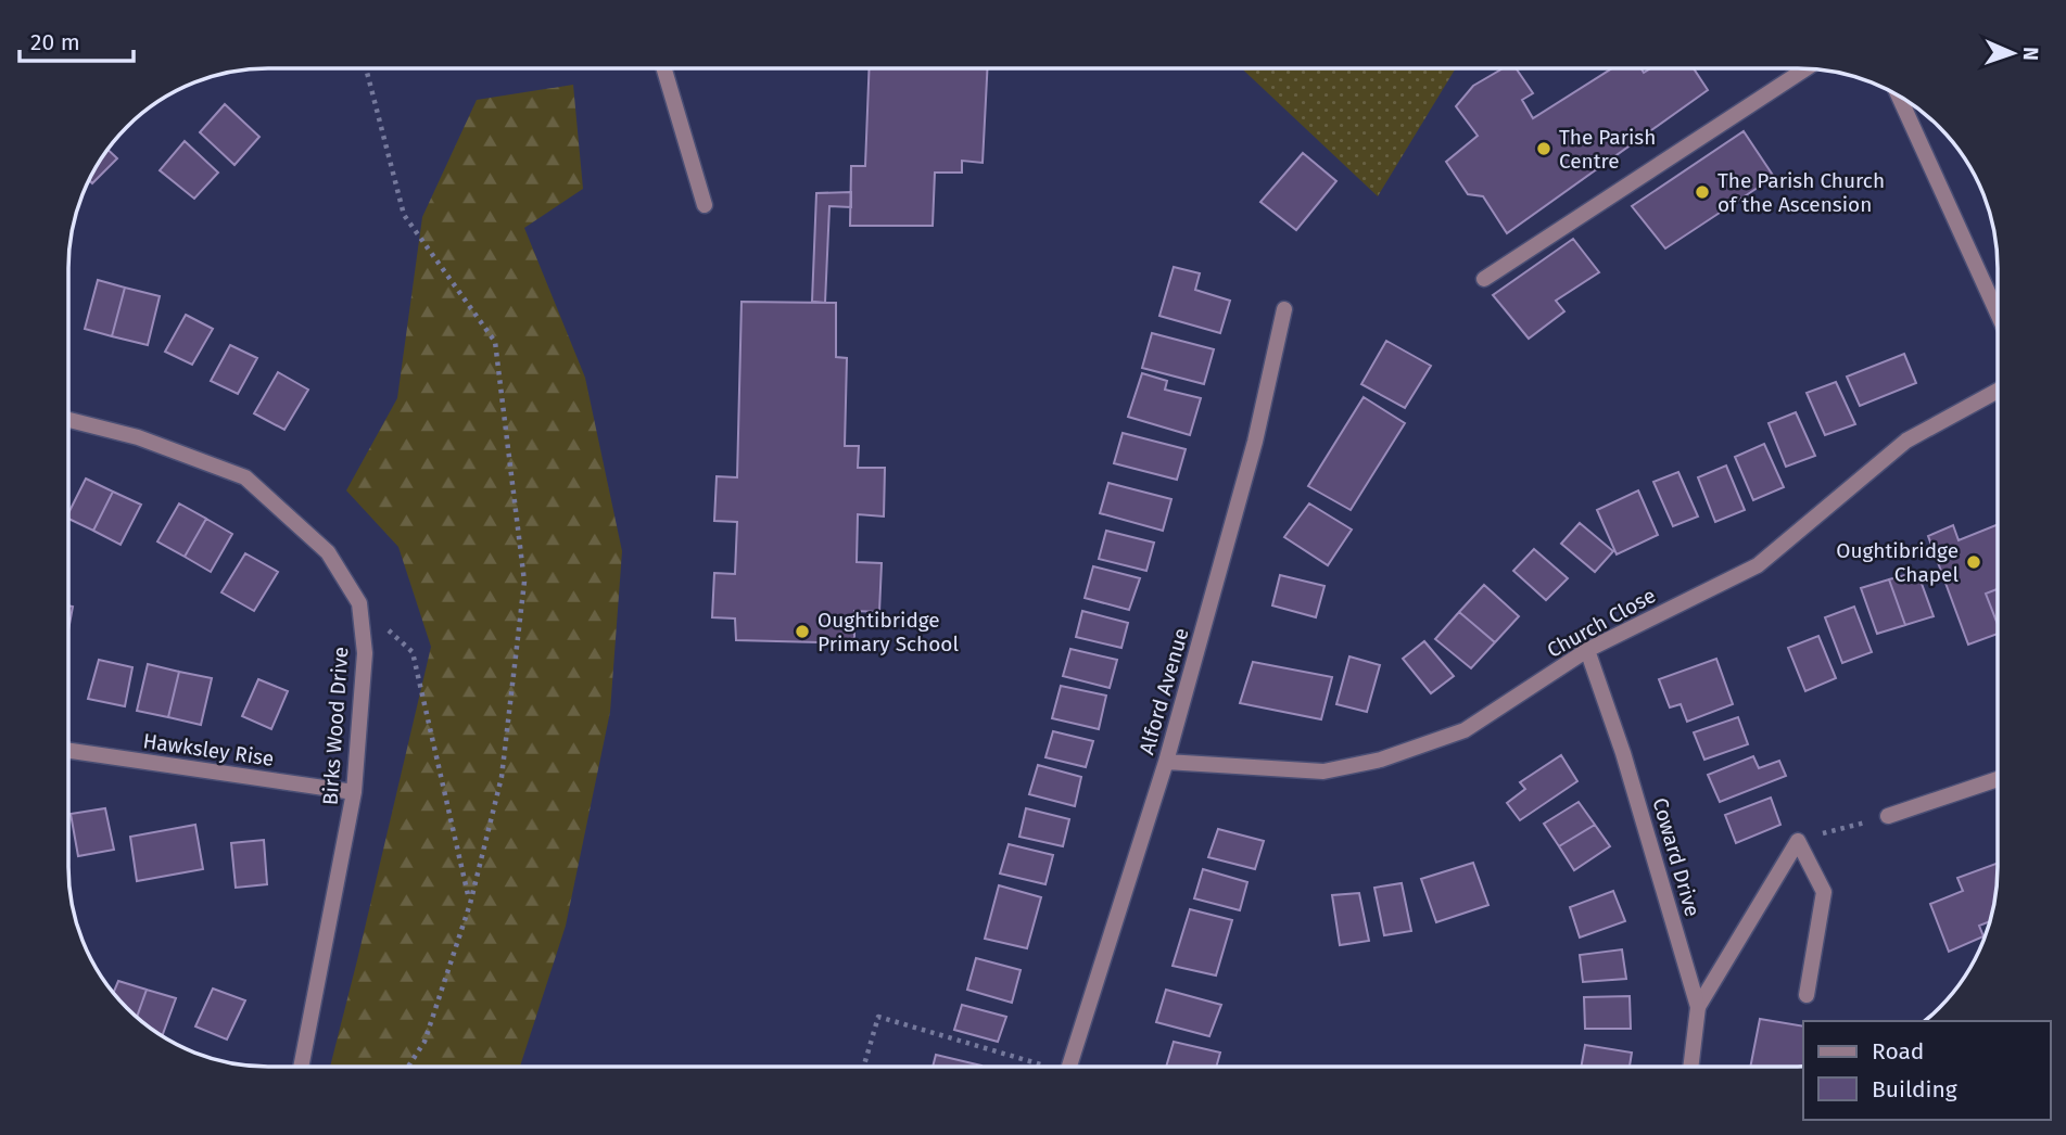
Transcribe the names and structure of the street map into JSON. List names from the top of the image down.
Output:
{
  "streets": {
    "street": [
      "Church Close",
      "Alford Avenue",
      "Birks Wood Drive",
      "Hawksley Rise",
      "Coward Drive"
    ]
  },
  "crossings": [
    ["Church Close", "Alford Avenue"],
    ["Church Close", "Coward Drive"],
    ["Birks Wood Drive", "Hawksley Rise"]
  ],
  "places": [
    "The Parish Centre",
    "The Parish Church of the Ascension",
    "Oughtibridge Chapel",
    "Oughtibridge Primary School"
  ],
  "legend": ["Road", "Building"],
  "scale_bar": "20 m",
  "north": "right"
}
